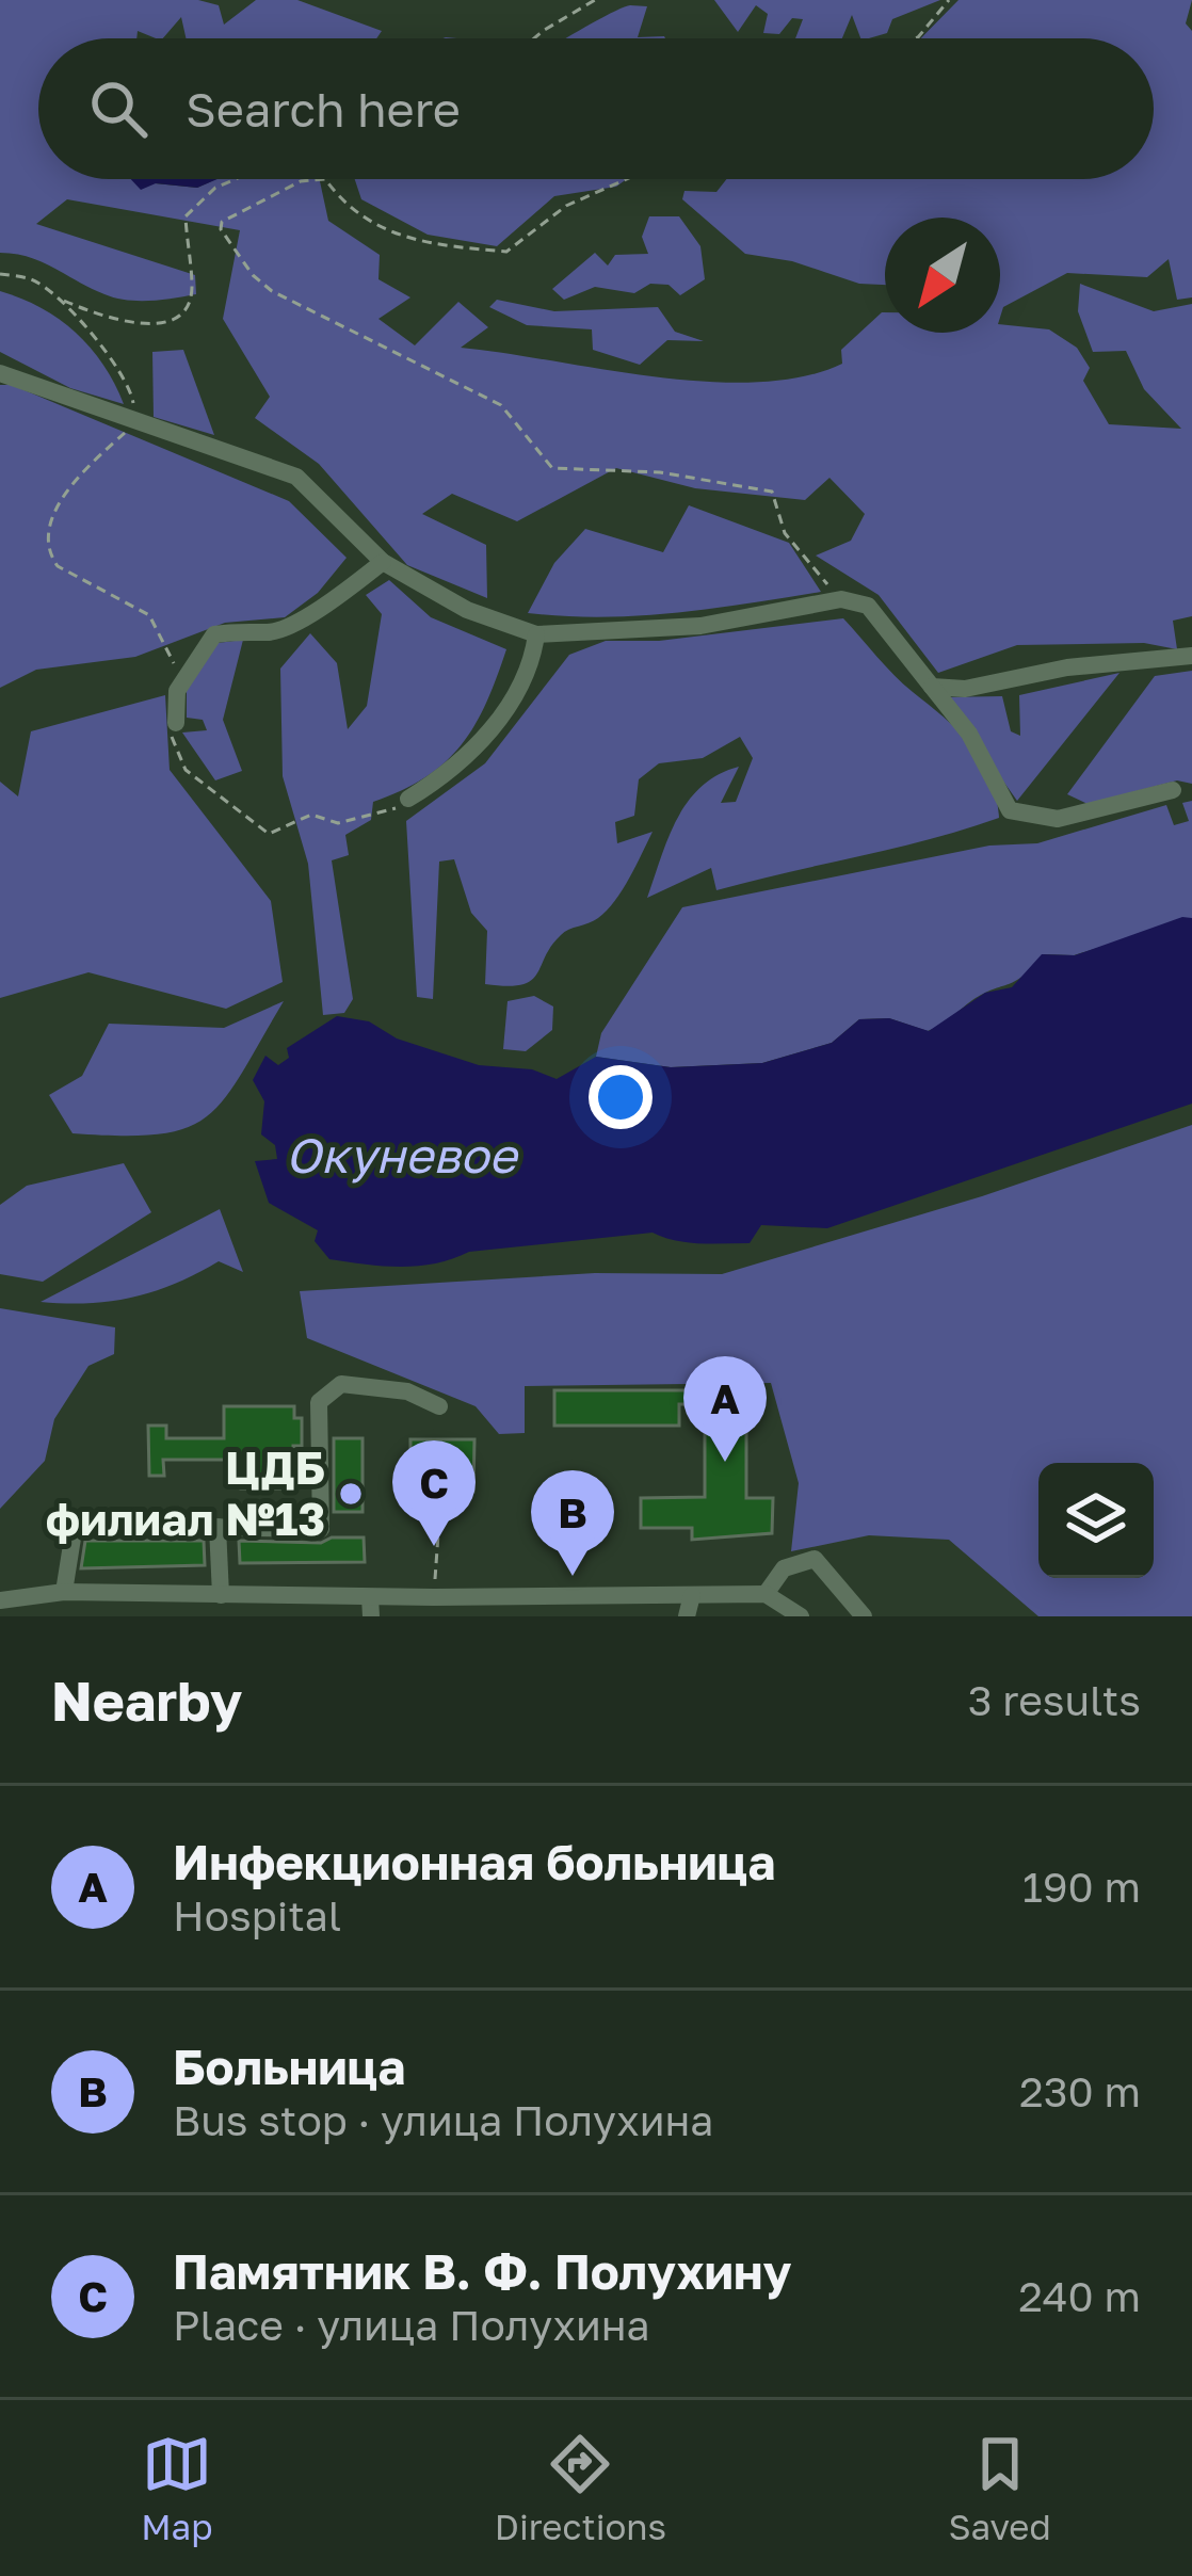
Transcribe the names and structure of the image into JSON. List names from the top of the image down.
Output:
{
  "water": ["Окуневое"],
  "places": ["ЦДБ филиал №13"],
  "north": "bottom left",
  "page": {
    "search": "Search here",
    "pins": ["A", "C", "B"],
    "heading": ["Nearby", "3 results"],
    "list": [
      {
        "mark": "A",
        "name": "Инфекционная больница",
        "note": "Hospital",
        "value": "190 m"
      },
      {
        "mark": "B",
        "name": "Больница",
        "note": "Bus stop · улица Полухина",
        "value": "230 m"
      },
      {
        "mark": "C",
        "name": "Памятник В. Ф. Полухину",
        "note": "Place · улица Полухина",
        "value": "240 m"
      }
    ],
    "nav": ["Map", "Directions", "Saved"]
  }
}
